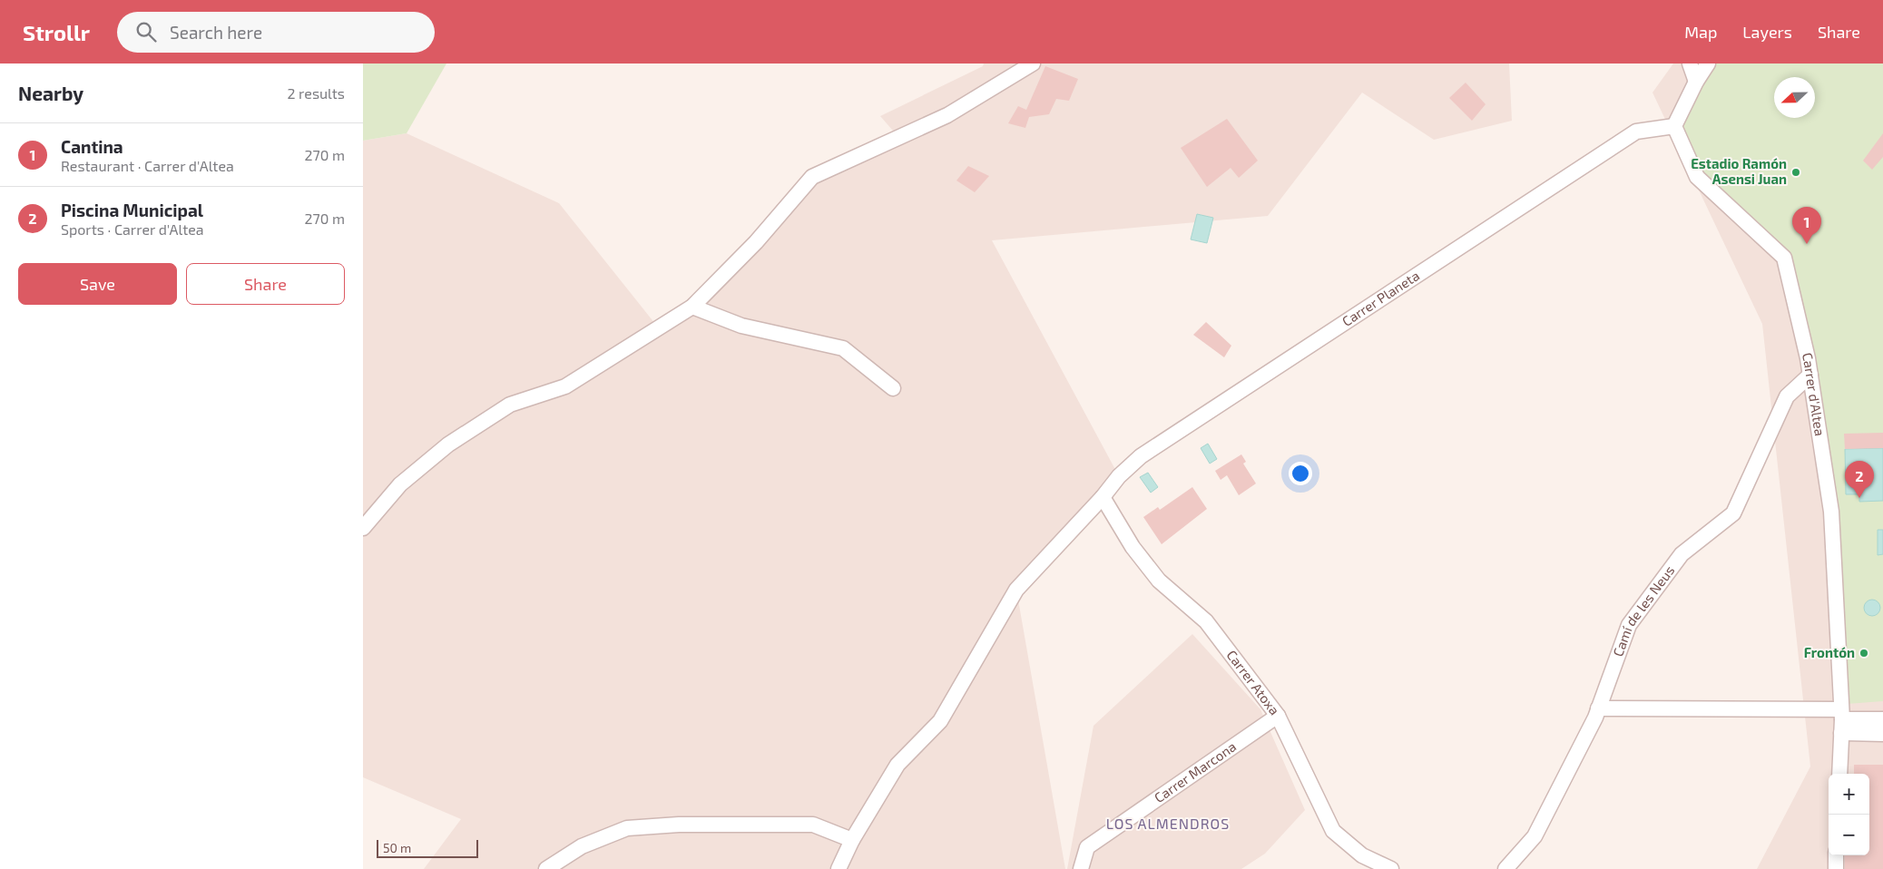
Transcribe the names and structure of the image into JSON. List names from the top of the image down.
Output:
{
  "streets": {
    "street": [
      "Carrer Planeta",
      "Carrer d'Altea",
      "Camí de les Neus",
      "Carrer Atoxa",
      "Carrer Marcona"
    ]
  },
  "crossings": [
    ["Carrer Planeta", "Carrer d'Altea"],
    ["Carrer Planeta", "Carrer Atoxa"],
    ["Carrer d'Altea", "Camí de les Neus"],
    ["Carrer Atoxa", "Carrer Marcona"]
  ],
  "districts": ["LOS ALMENDROS"],
  "places": ["Estadio Ramón Asensi Juan", "Frontón"],
  "scale_bar": "50 m",
  "north": "left",
  "page": {
    "header": "Strollr",
    "search": "Search here",
    "nav": ["Map", "Layers", "Share"],
    "heading": ["Nearby", "2 results"],
    "list": [
      {
        "mark": "1",
        "name": "Cantina",
        "note": "Restaurant · Carrer d'Altea",
        "value": "270 m"
      },
      {
        "mark": "2",
        "name": "Piscina Municipal",
        "note": "Sports · Carrer d'Altea",
        "value": "270 m"
      }
    ],
    "pins": ["1", "2"],
    "buttons": ["Save", "Share"],
    "map_buttons": ["+", "−"],
    "scale": "50 m"
  }
}
